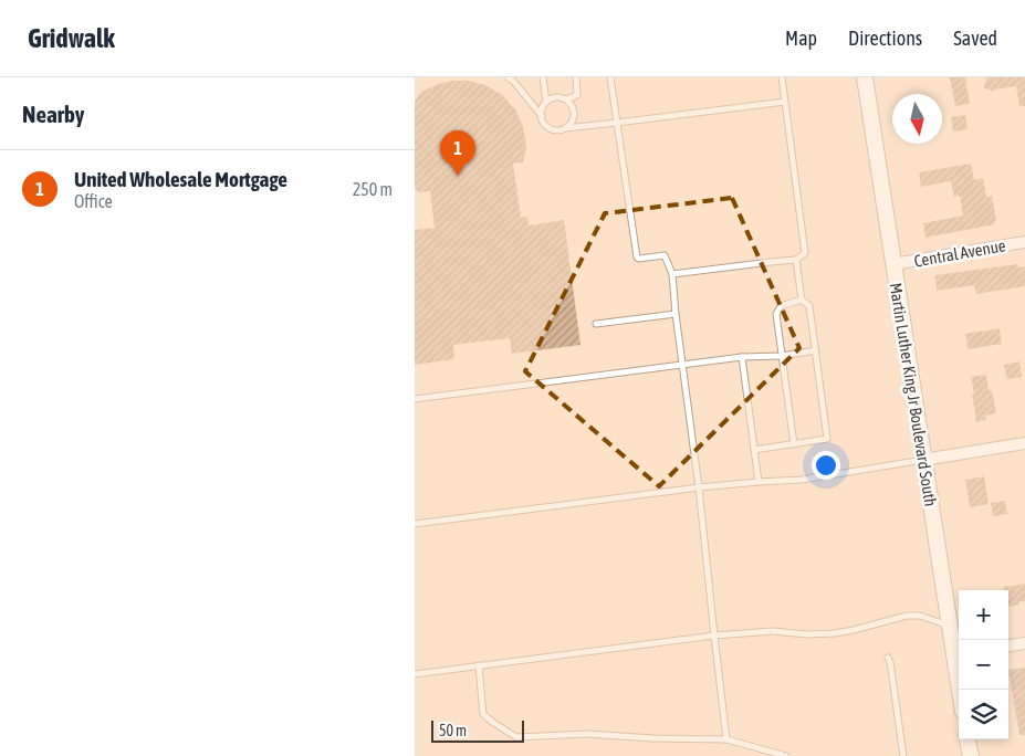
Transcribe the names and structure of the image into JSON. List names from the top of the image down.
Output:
{
  "streets": {
    "main road": ["Martin Luther King Jr Boulevard South"],
    "street": ["Central Avenue"]
  },
  "crossings": [
    ["Central Avenue", "Martin Luther King Jr Boulevard South"]
  ],
  "scale_bar": "50 m",
  "north": "bottom",
  "page": {
    "header": "Gridwalk",
    "nav": ["Map", "Directions", "Saved"],
    "heading": "Nearby",
    "pins": "1",
    "list": [
      {
        "mark": "1",
        "name": "United Wholesale Mortgage",
        "note": "Office",
        "value": "250 m"
      }
    ],
    "map_buttons": ["+", "−"],
    "scale": "50 m"
  }
}
